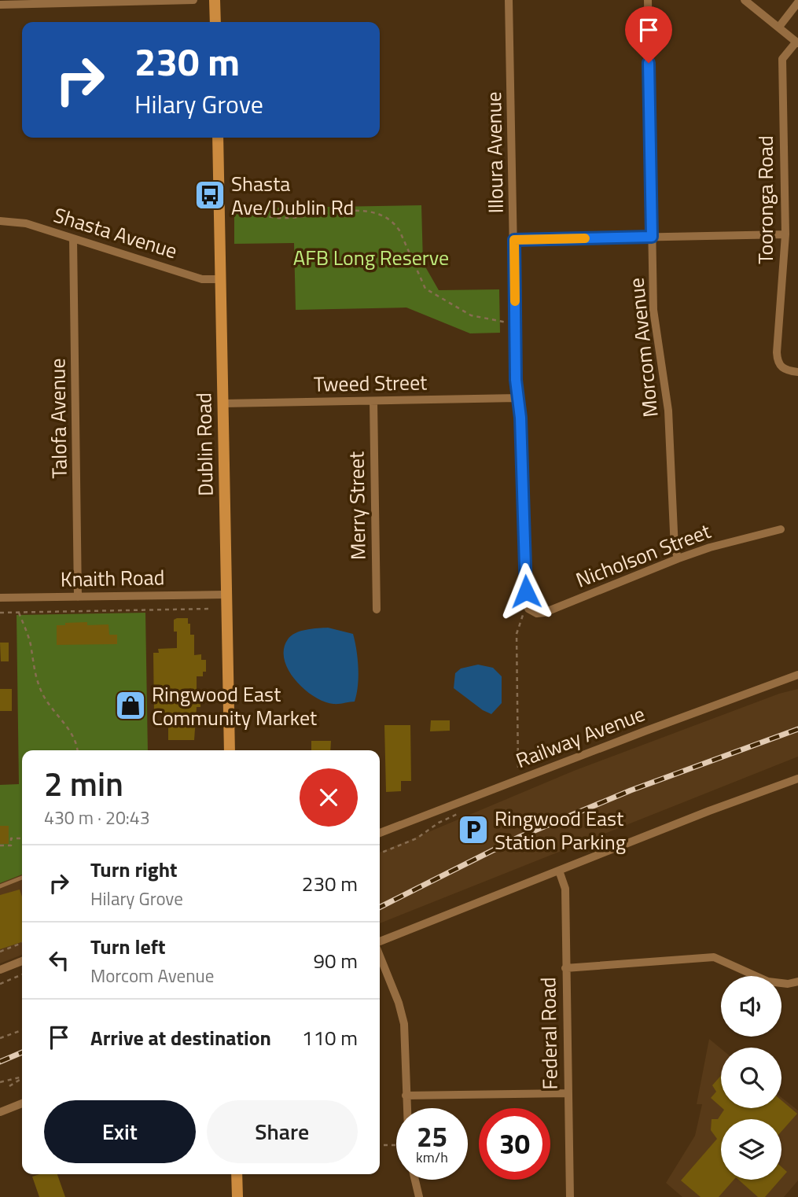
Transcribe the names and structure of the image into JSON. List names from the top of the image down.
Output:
{
  "streets": {
    "main road": ["Dublin Road"],
    "street": [
      "Illoura Avenue",
      "Tooronga Road",
      "Shasta Avenue",
      "Morcom Avenue",
      "Tweed Street",
      "Talofa Avenue",
      "Merry Street",
      "Nicholson Street",
      "Knaith Road",
      "Railway Avenue",
      "Federal Road"
    ]
  },
  "crossings": [
    ["Illoura Avenue", "Tweed Street"],
    ["Illoura Avenue", "Nicholson Street"],
    ["Shasta Avenue", "Talofa Avenue"],
    ["Shasta Avenue", "Dublin Road"],
    ["Morcom Avenue", "Nicholson Street"],
    ["Tweed Street", "Dublin Road"],
    ["Tweed Street", "Merry Street"],
    ["Talofa Avenue", "Knaith Road"],
    ["Dublin Road", "Knaith Road"]
  ],
  "parks": ["AFB Long Reserve"],
  "places": {
    "bus stop": ["Shasta Ave/Dublin Rd"],
    "shop": ["Ringwood East Community Market"],
    "parking": ["Ringwood East Station Parking"]
  },
  "page": {
    "turn": ["230 m", "Hilary Grove"],
    "heading": ["2 min", "430 m · 20:43"],
    "list": [
      {
        "name": "Turn right",
        "note": "Hilary Grove",
        "value": "230 m"
      },
      {
        "name": "Turn left",
        "note": "Morcom Avenue",
        "value": "90 m"
      },
      {
        "name": "Arrive at destination",
        "value": "110 m"
      }
    ],
    "buttons": ["Exit", "Share"],
    "speed": "25 km/h",
    "limit": "30"
  }
}
